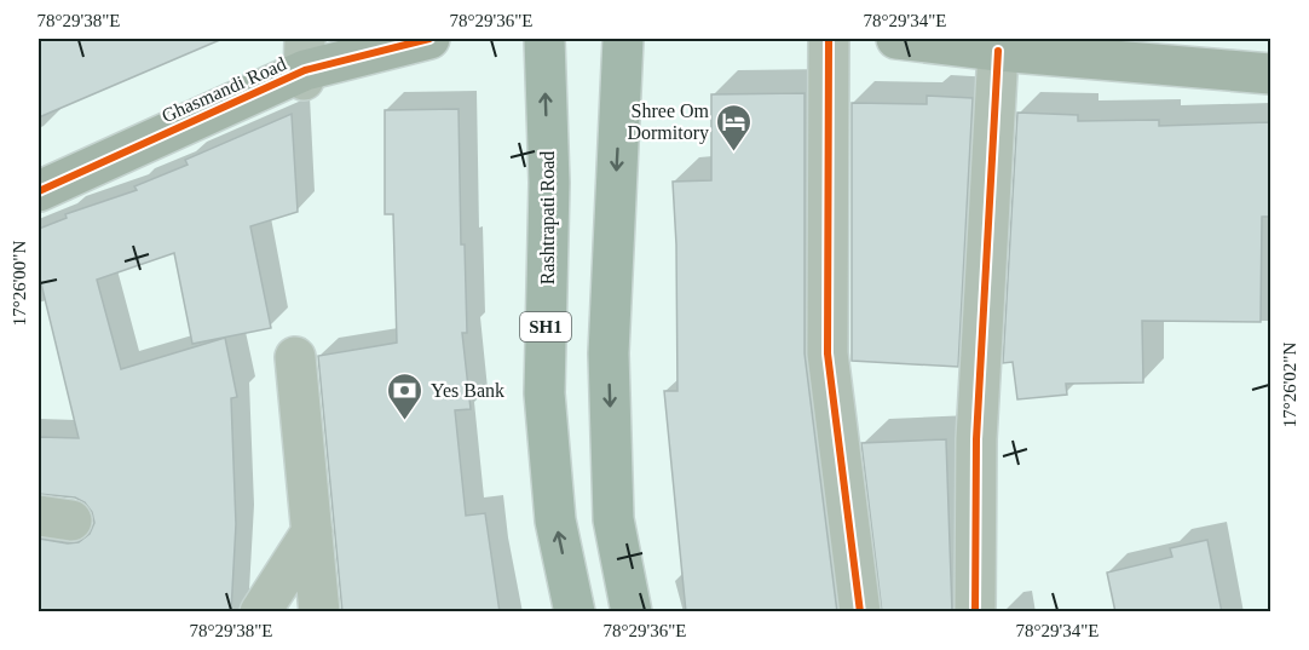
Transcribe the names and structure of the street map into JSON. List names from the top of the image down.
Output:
{
  "streets": {
    "main road": ["Rashtrapati Road", "SH1"],
    "street": ["Ghasmandi Road"]
  },
  "places": {
    "hotel": ["Shree Om Dormitory"],
    "bank": ["Yes Bank"]
  },
  "coordinates": [
    "78°29'38\"E",
    "78°29'36\"E",
    "78°29'34\"E",
    "17°26'00\"N",
    "17°26'02\"N"
  ]
}
